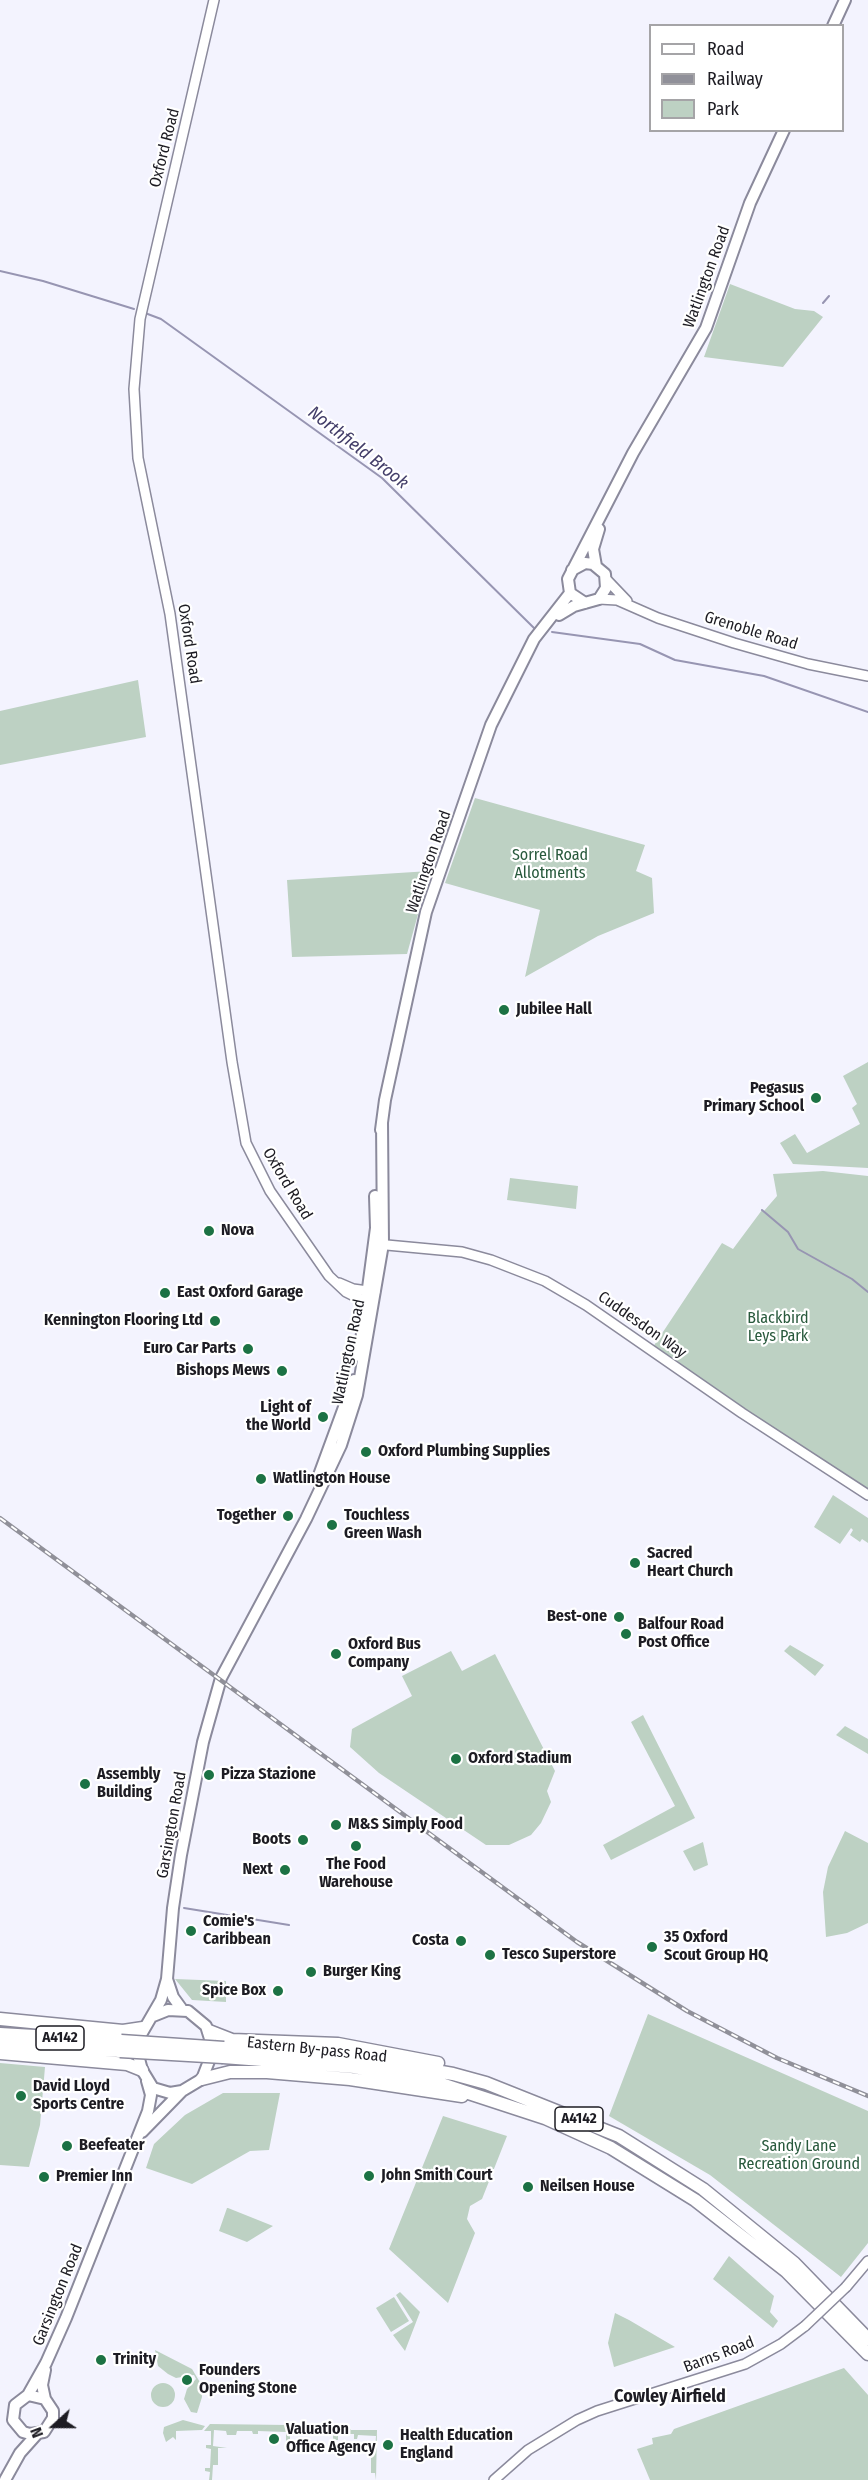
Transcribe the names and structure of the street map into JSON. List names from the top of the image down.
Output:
{
  "streets": {
    "highway": ["A4142", "Eastern By-pass Road"],
    "main road": ["Watlington Road", "Garsington Road"],
    "street": [
      "Oxford Road",
      "Grenoble Road",
      "Cuddesdon Way",
      "Barns Road"
    ]
  },
  "crossings": [
    ["Oxford Road", "Watlington Road"],
    ["Watlington Road", "Grenoble Road"],
    ["Watlington Road", "Cuddesdon Way"],
    ["Watlington Road", "Garsington Road"]
  ],
  "districts": ["Cowley Airfield"],
  "water": ["Northfield Brook"],
  "parks": ["Sorrel Road Allotments", "Blackbird Leys Park", "Sandy Lane Recreation Ground"],
  "places": [
    "Jubilee Hall",
    "Pegasus Primary School",
    "Nova",
    "East Oxford Garage",
    "Kennington Flooring Ltd",
    "Euro Car Parts",
    "Bishops Mews",
    "Light of the World",
    "Oxford Plumbing Supplies",
    "Watlington House",
    "Together",
    "Touchless Green Wash",
    "Sacred Heart Church",
    "Best-one",
    "Balfour Road Post Office",
    "Oxford Bus Company",
    "Oxford Stadium",
    "Pizza Stazione",
    "Assembly Building",
    "M&S Simply Food",
    "Boots",
    "The Food Warehouse",
    "Next",
    "Comie's Caribbean",
    "Costa",
    "35 Oxford Scout Group HQ",
    "Tesco Superstore",
    "Burger King",
    "Spice Box",
    "David Lloyd Sports Centre",
    "Beefeater",
    "John Smith Court",
    "Premier Inn",
    "Neilsen House",
    "Trinity",
    "Founders Opening Stone",
    "Valuation Office Agency",
    "Health Education England"
  ],
  "legend": ["Road", "Railway", "Park"],
  "north": "left"
}
